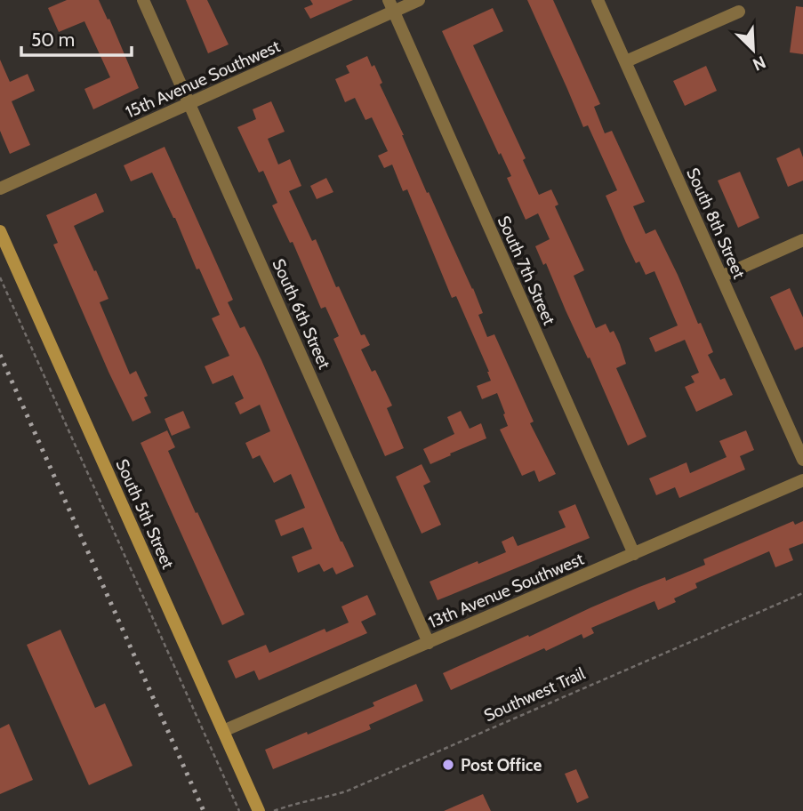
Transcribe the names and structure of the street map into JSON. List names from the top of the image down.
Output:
{
  "streets": {
    "main road": ["South 5th Street"],
    "street": [
      "15th Avenue Southwest",
      "South 8th Street",
      "South 7th Street",
      "South 6th Street",
      "13th Avenue Southwest"
    ],
    "path": ["Southwest Trail"]
  },
  "crossings": [
    ["15th Avenue Southwest", "South 7th Street"],
    ["15th Avenue Southwest", "South 6th Street"],
    ["South 7th Street", "13th Avenue Southwest"],
    ["South 6th Street", "13th Avenue Southwest"],
    ["South 5th Street", "13th Avenue Southwest"]
  ],
  "places": ["Post Office"],
  "scale_bar": "50 m",
  "north": "bottom right"
}
